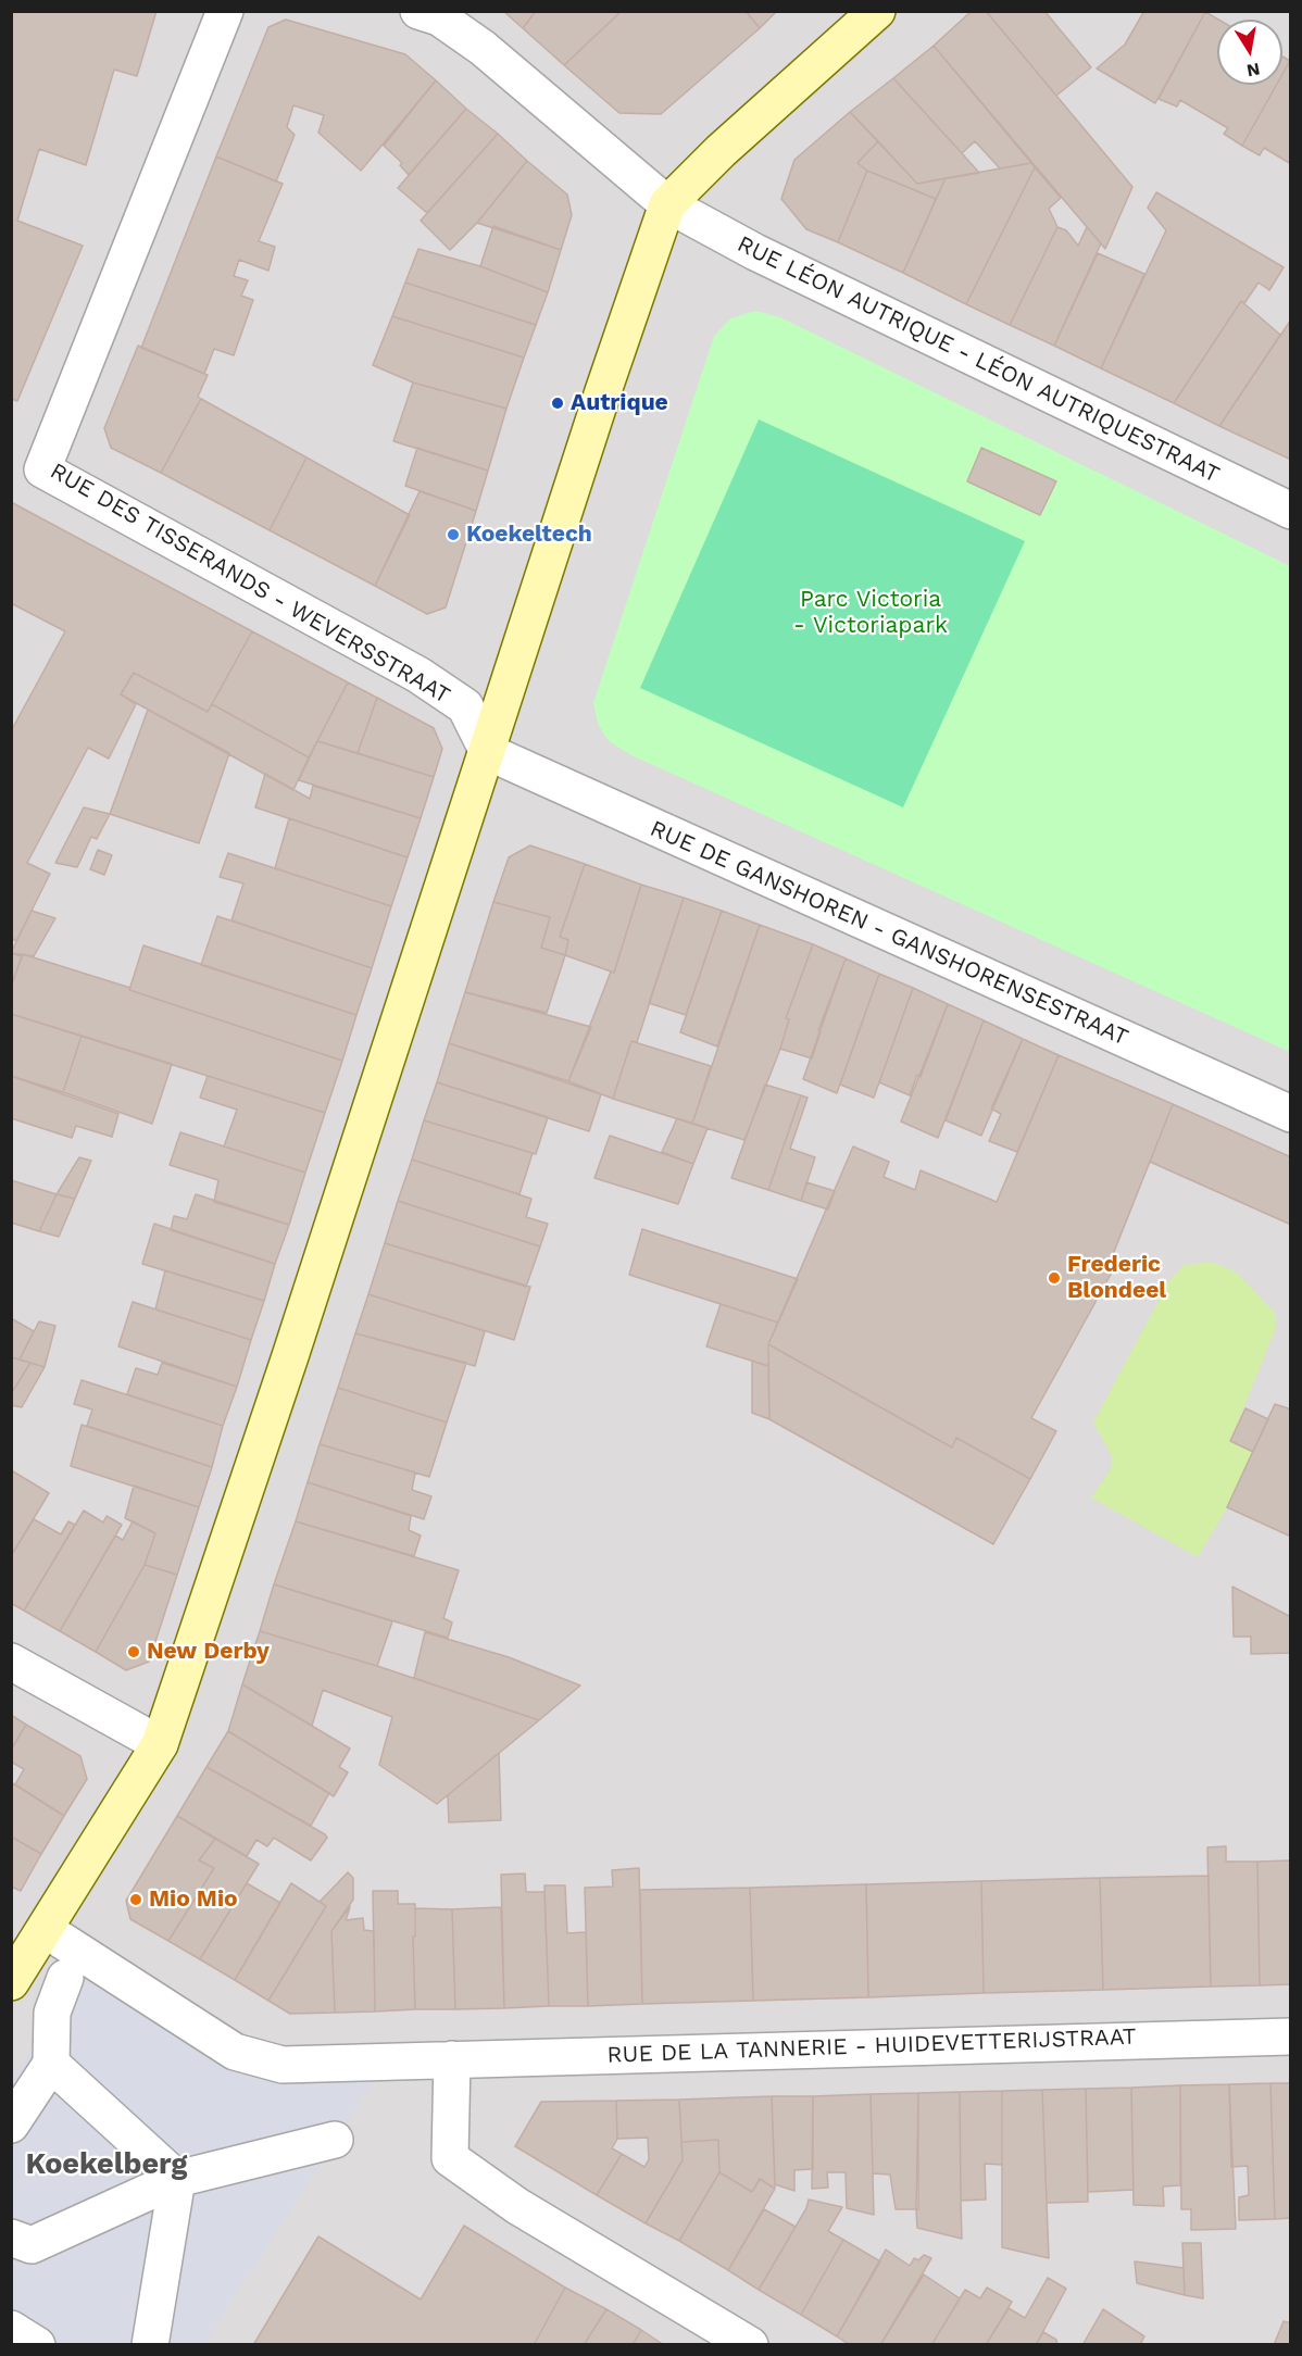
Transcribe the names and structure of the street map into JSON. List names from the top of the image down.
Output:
{
  "streets": {
    "street": [
      "RUE LÉON AUTRIQUE - LÉON AUTRIQUESTRAAT",
      "RUE DES TISSERANDS - WEVERSSTRAAT",
      "RUE DE GANSHOREN - GANSHORENSESTRAAT",
      "RUE DE LA TANNERIE - HUIDEVETTERIJSTRAAT"
    ]
  },
  "crossings": [
    ["RUE DES TISSERANDS - WEVERSSTRAAT", "RUE DE GANSHOREN - GANSHORENSESTRAAT"]
  ],
  "districts": ["Koekelberg"],
  "parks": ["Parc Victoria - Victoriapark"],
  "places": [
    "Autrique",
    "Koekeltech",
    "Frederic Blondeel",
    "New Derby",
    "Mio Mio"
  ],
  "north": "bottom"
}
